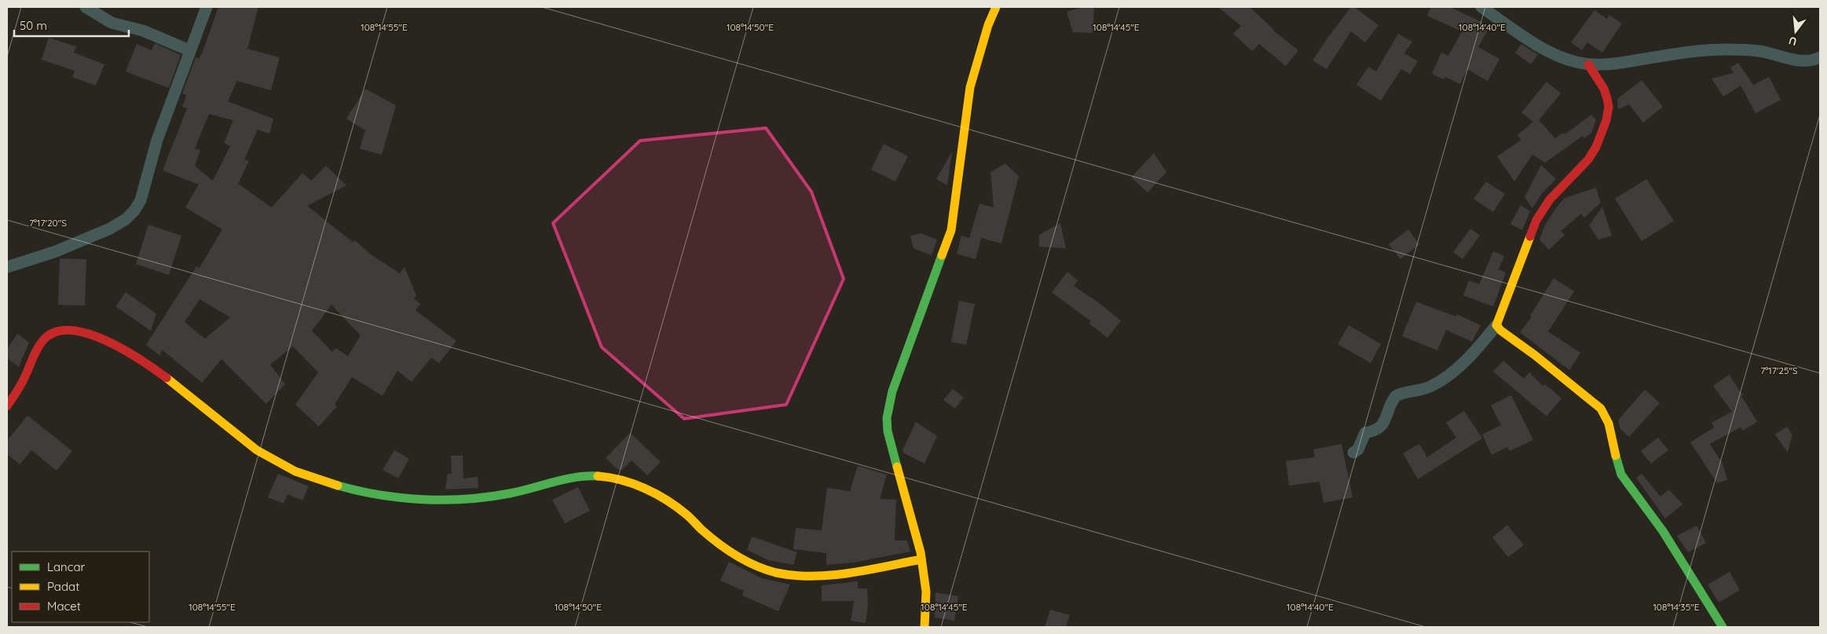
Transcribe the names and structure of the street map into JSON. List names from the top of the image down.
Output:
{
  "legend": ["Lancar", "Padat", "Macet"],
  "scale_bar": "50 m",
  "north": "bottom",
  "coordinates": [
    "108°14'55\"E",
    "108°14'50\"E",
    "108°14'45\"E",
    "108°14'40\"E",
    "7°17'20\"S",
    "7°17'25\"S",
    "108°14'35\"E"
  ]
}
